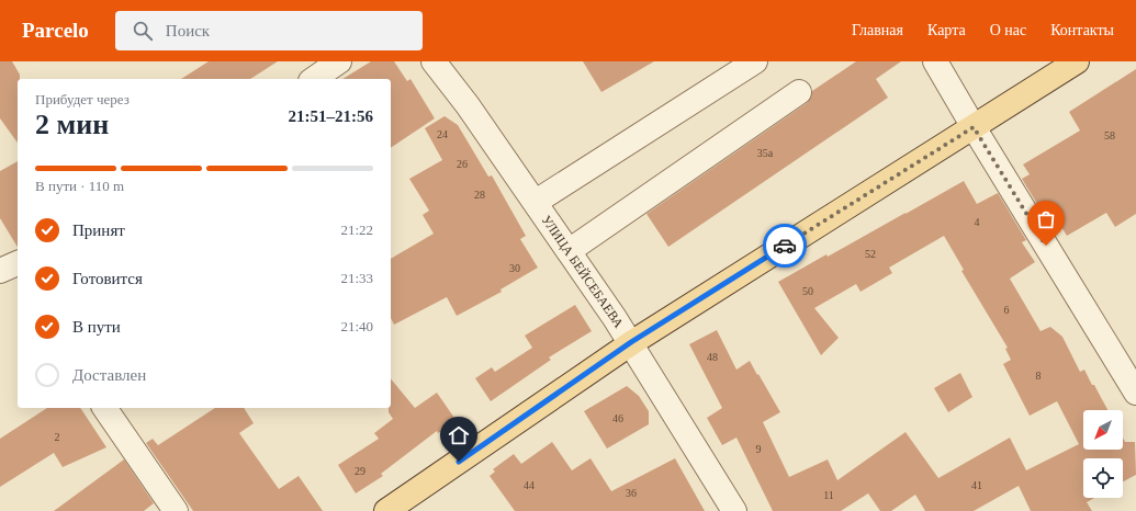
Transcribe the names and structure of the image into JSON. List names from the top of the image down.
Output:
{
  "streets": {
    "street": ["УЛИЦА БЕЙСЕБАЕВА"]
  },
  "house_numbers": [
    "24",
    "58",
    "35а",
    "26",
    "28",
    "4",
    "52",
    "30",
    "50",
    "6",
    "48",
    "8",
    "46",
    "2",
    "9",
    "29",
    "44",
    "41",
    "36",
    "11"
  ],
  "north": "bottom left",
  "page": {
    "header": "Parcelo",
    "search": "Поиск",
    "nav": [
      "Главная",
      "Карта",
      "О нас",
      "Контакты"
    ],
    "heading": ["2 мин", "Прибудет через", "21:51–21:56"],
    "bar": "В пути · 110 m",
    "list": [
      ["Принят", "21:22"],
      ["Готовится", "21:33"],
      ["В пути", "21:40"],
      "Доставлен"
    ]
  }
}
